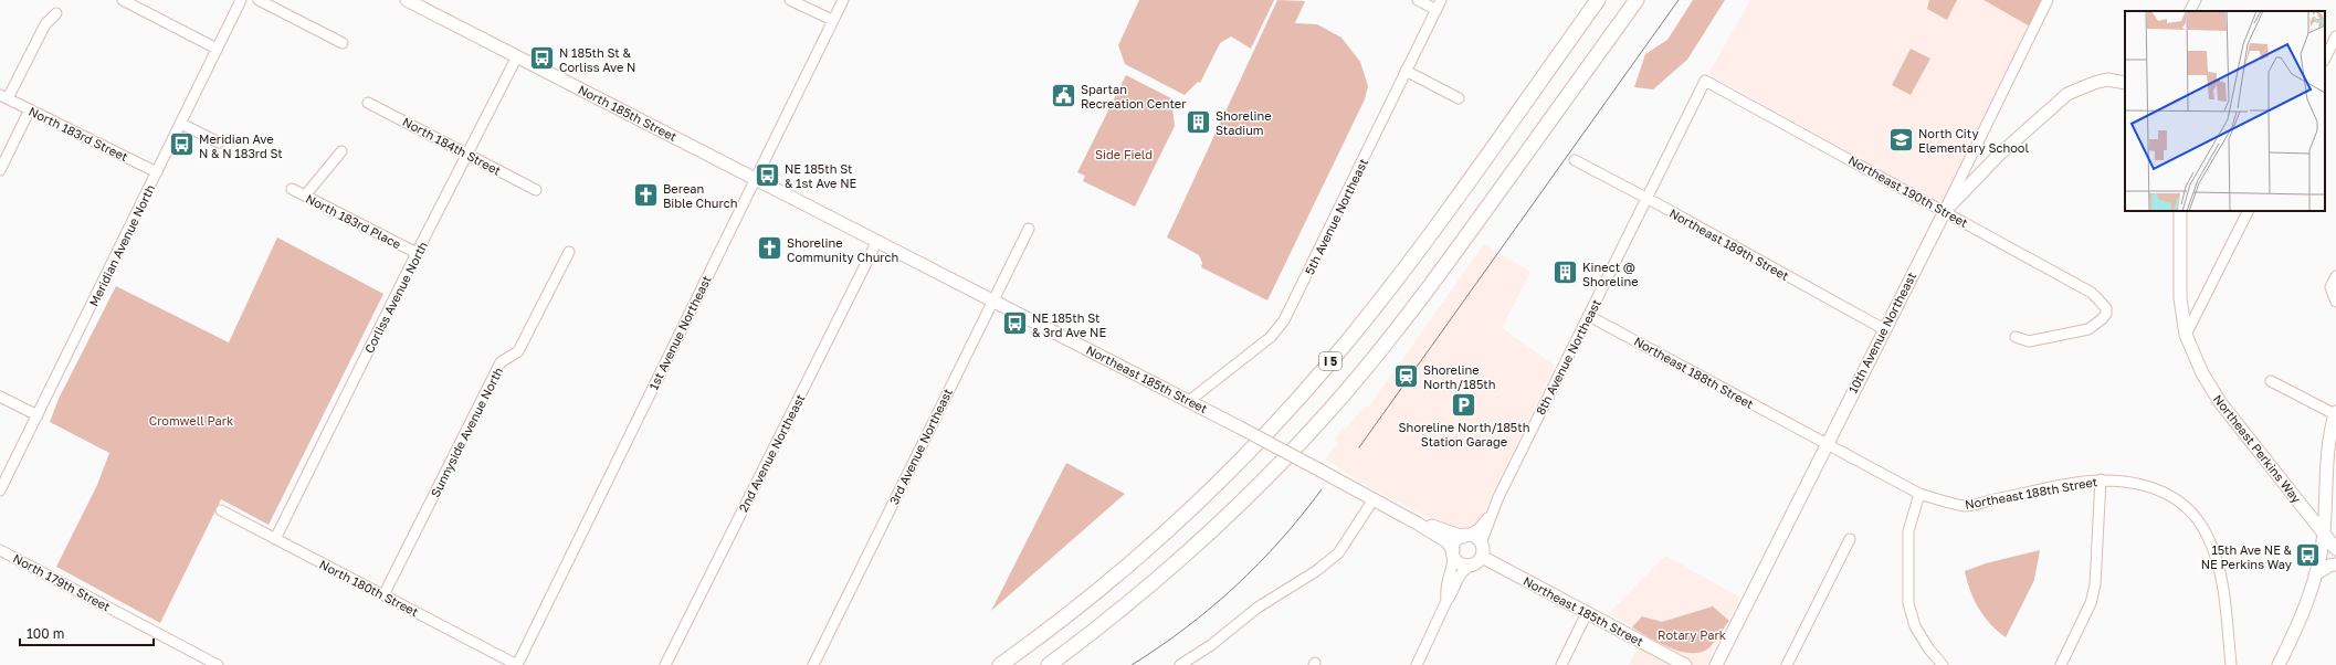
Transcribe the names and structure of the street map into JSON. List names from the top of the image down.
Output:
{
  "streets": {
    "highway": ["I 5"],
    "main road": [
      "North 185th Street",
      "10th Avenue Northeast",
      "Northeast 185th Street",
      "Northeast Perkins Way"
    ],
    "street": [
      "North 183rd Street",
      "North 184th Street",
      "Northeast 190th Street",
      "5th Avenue Northeast",
      "North 183rd Place",
      "Northeast 189th Street",
      "Meridian Avenue North",
      "Corliss Avenue North",
      "1st Avenue Northeast",
      "8th Avenue Northeast",
      "Northeast 188th Street",
      "Sunnyside Avenue North",
      "3rd Avenue Northeast",
      "2nd Avenue Northeast",
      "North 179th Street",
      "North 180th Street"
    ]
  },
  "crossings": [
    ["North 185th Street", "Corliss Avenue North"],
    ["North 185th Street", "1st Avenue Northeast"],
    ["North 185th Street", "Northeast 185th Street"],
    ["North 183rd Street", "Meridian Avenue North"],
    ["North 184th Street", "Corliss Avenue North"],
    ["Northeast 190th Street", "10th Avenue Northeast"],
    ["Northeast 190th Street", "8th Avenue Northeast"],
    ["5th Avenue Northeast", "Northeast 185th Street"],
    ["North 183rd Place", "Corliss Avenue North"],
    ["Northeast 189th Street", "10th Avenue Northeast"],
    ["Northeast 189th Street", "8th Avenue Northeast"],
    ["Corliss Avenue North", "North 180th Street"],
    ["1st Avenue Northeast", "Northeast 185th Street"],
    ["1st Avenue Northeast", "North 180th Street"],
    ["10th Avenue Northeast", "Northeast 188th Street"],
    ["8th Avenue Northeast", "Northeast 188th Street"],
    ["8th Avenue Northeast", "Northeast 185th Street"],
    ["Northeast 185th Street", "3rd Avenue Northeast"],
    ["Northeast 185th Street", "2nd Avenue Northeast"],
    ["Sunnyside Avenue North", "North 180th Street"]
  ],
  "parks": ["Side Field", "Cromwell Park", "Rotary Park"],
  "places": {
    "bus stop": [
      "N 185th St & Corliss Ave N",
      "Meridian Ave N & N 183rd St",
      "NE 185th St & 1st Ave NE",
      "NE 185th St & 3rd Ave NE",
      "15th Ave NE & NE Perkins Way"
    ],
    "public building": ["Spartan Recreation Center"],
    "building": ["Shoreline Stadium", "Kinect @ Shoreline"],
    "school or university": ["North City Elementary School"],
    "church": ["Berean Bible Church", "Shoreline Community Church"],
    "station": ["Shoreline North/185th"],
    "parking": ["Shoreline North/185th Station Garage"]
  },
  "scale_bar": "100 m"
}
